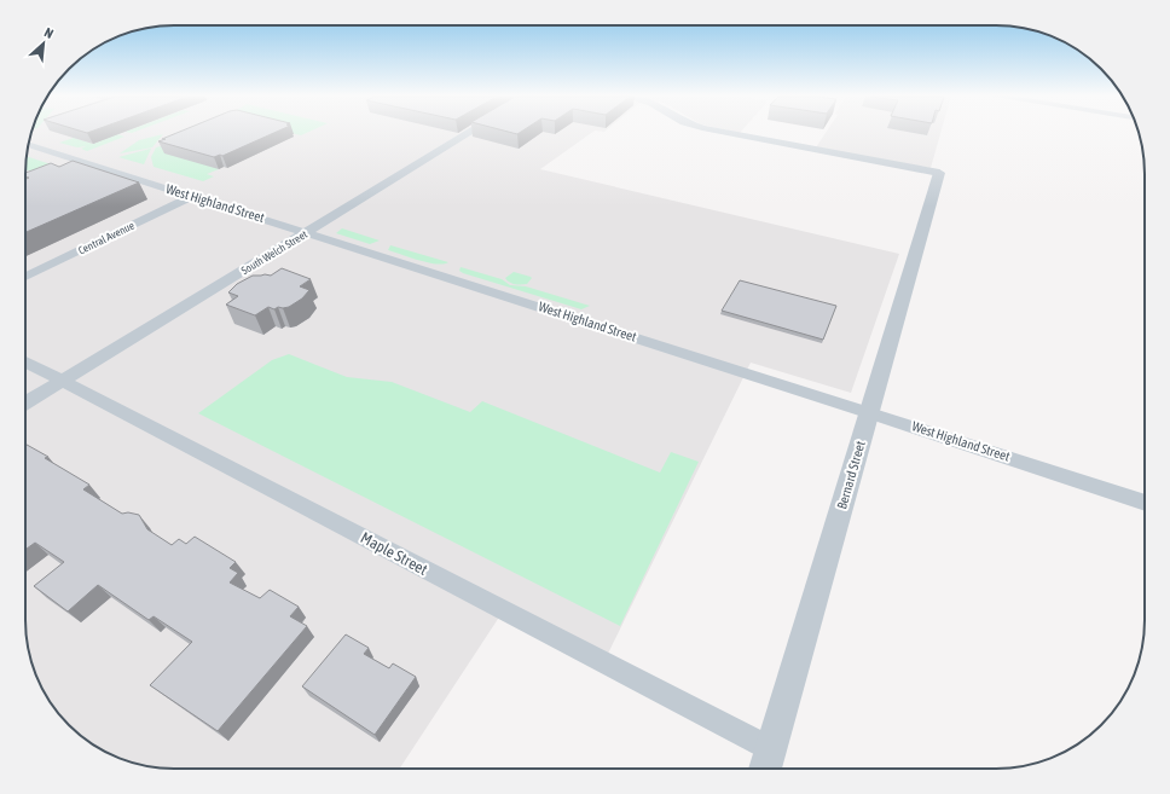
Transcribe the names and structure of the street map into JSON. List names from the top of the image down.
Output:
{
  "streets": {
    "street": [
      "West Highland Street",
      "Central Avenue",
      "South Welch Street",
      "Bernard Street",
      "Maple Street"
    ]
  },
  "crossings": [
    ["West Highland Street", "Central Avenue"],
    ["West Highland Street", "South Welch Street"],
    ["West Highland Street", "Bernard Street"],
    ["South Welch Street", "Maple Street"],
    ["Bernard Street", "Maple Street"]
  ],
  "north": "top right"
}
